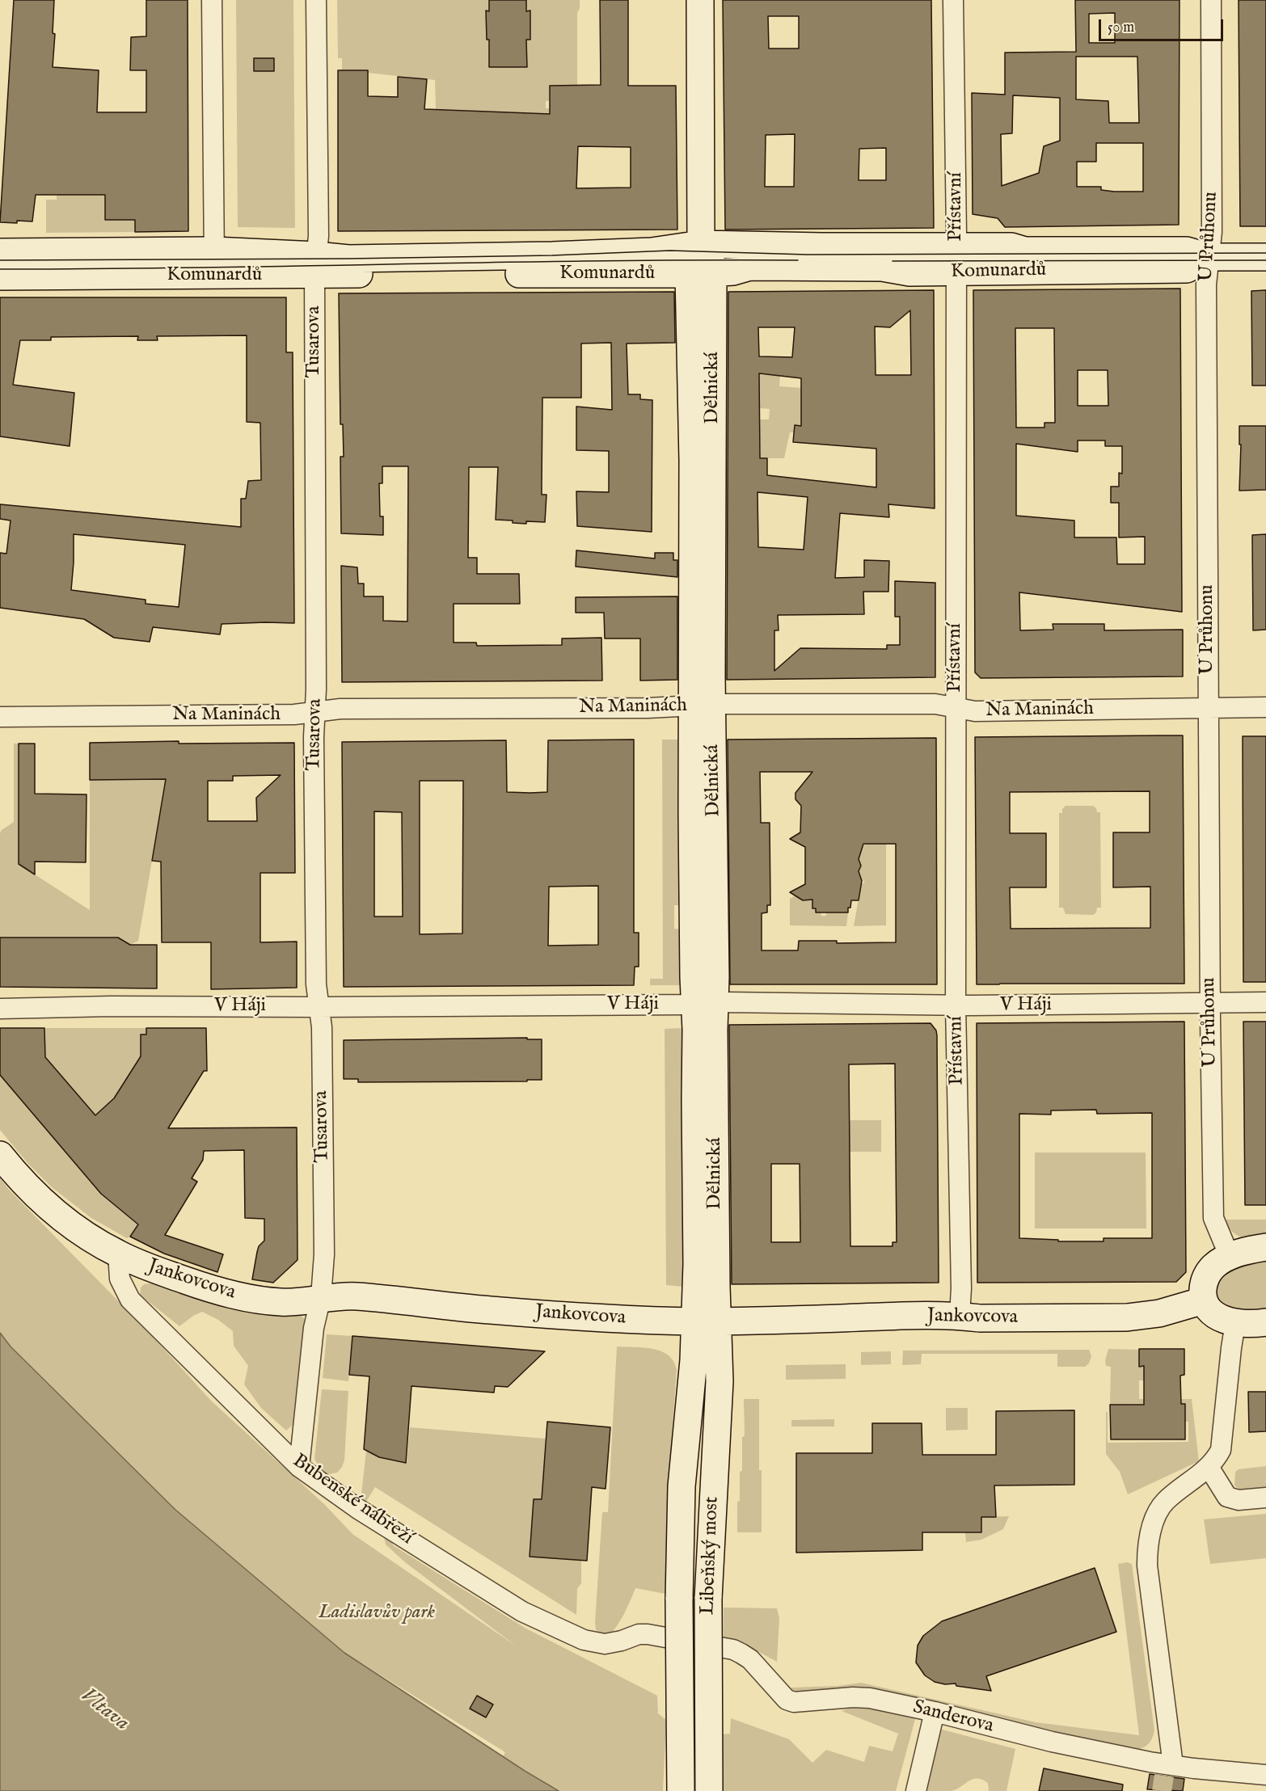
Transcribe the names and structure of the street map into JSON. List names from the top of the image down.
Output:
{
  "streets": {
    "street": [
      "Přístavní",
      "U Průhonu",
      "Komunardů",
      "Tusarova",
      "Dělnická",
      "Na Maninách",
      "V Háji",
      "Jankovcova",
      "Bubenské nábřeží",
      "Libeňský most",
      "Sanderova"
    ]
  },
  "crossings": [
    ["Přístavní", "Komunardů"],
    ["Přístavní", "Na Maninách"],
    ["Přístavní", "V Háji"],
    ["Přístavní", "Jankovcova"],
    ["U Průhonu", "Komunardů"],
    ["U Průhonu", "Na Maninách"],
    ["U Průhonu", "V Háji"],
    ["Komunardů", "Tusarova"],
    ["Komunardů", "Dělnická"],
    ["Tusarova", "Na Maninách"],
    ["Tusarova", "V Háji"],
    ["Tusarova", "Jankovcova"],
    ["Tusarova", "Bubenské nábřeží"],
    ["Dělnická", "Na Maninách"],
    ["Dělnická", "V Háji"],
    ["Dělnická", "Jankovcova"],
    ["Dělnická", "Libeňský most"],
    ["Jankovcova", "Bubenské nábřeží"],
    ["Jankovcova", "Libeňský most"],
    ["Bubenské nábřeží", "Sanderova"]
  ],
  "water": ["Vltava"],
  "parks": ["Ladislavův park"],
  "scale_bar": "50 m"
}
